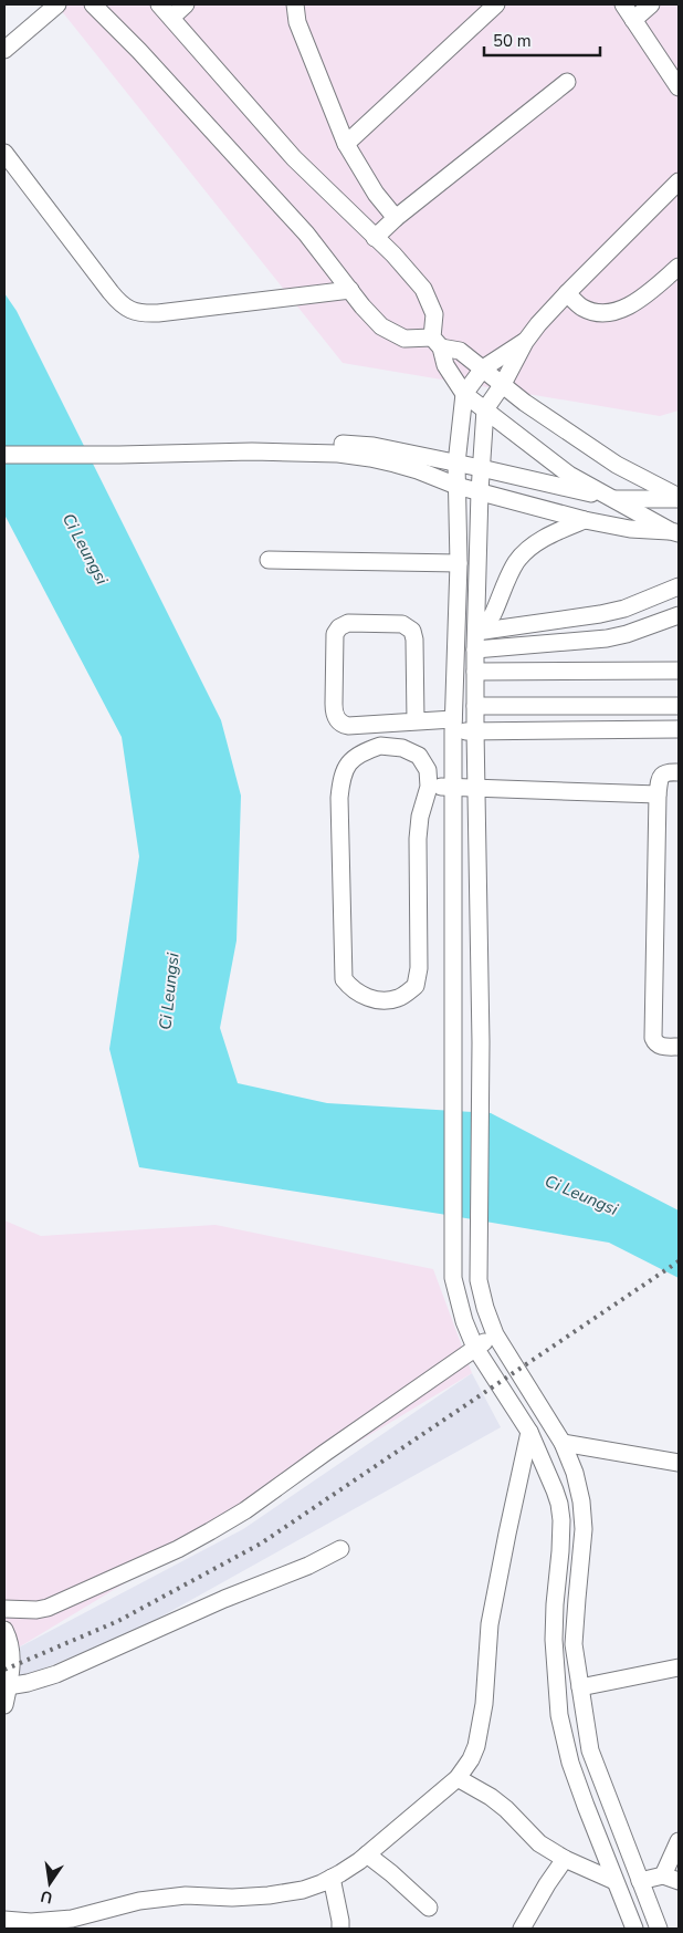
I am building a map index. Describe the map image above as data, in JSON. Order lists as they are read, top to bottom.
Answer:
{
  "water": ["Ci Leungsi"],
  "scale_bar": "50 m",
  "north": "bottom"
}
